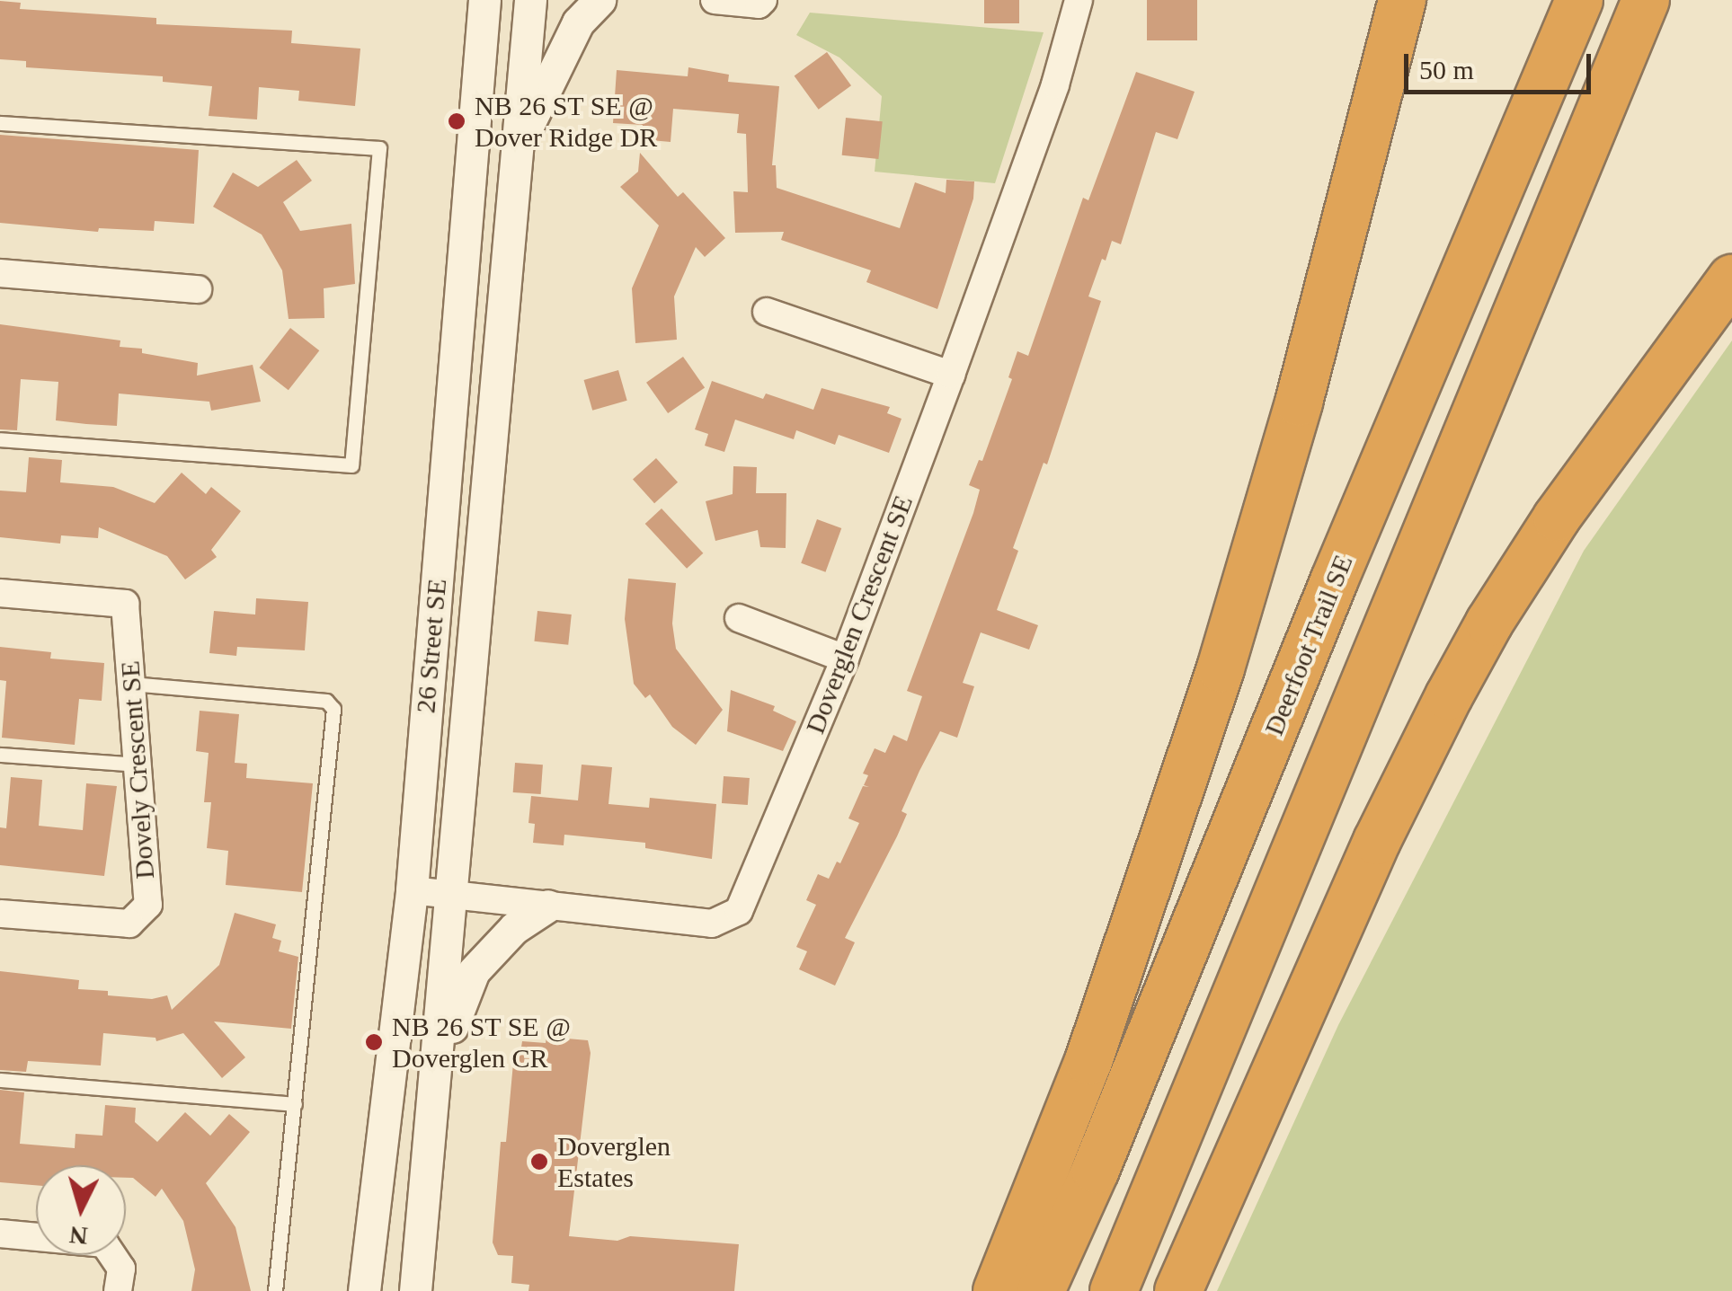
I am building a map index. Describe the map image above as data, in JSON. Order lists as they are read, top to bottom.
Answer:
{
  "streets": {
    "highway": ["Deerfoot Trail SE"],
    "street": ["Doverglen Crescent SE", "26 Street SE", "Dovely Crescent SE"]
  },
  "crossings": [
    ["Doverglen Crescent SE", "26 Street SE"]
  ],
  "places": ["NB 26 ST SE @ Dover Ridge DR", "NB 26 ST SE @ Doverglen CR", "Doverglen Estates"],
  "scale_bar": "50 m",
  "north": "bottom"
}
